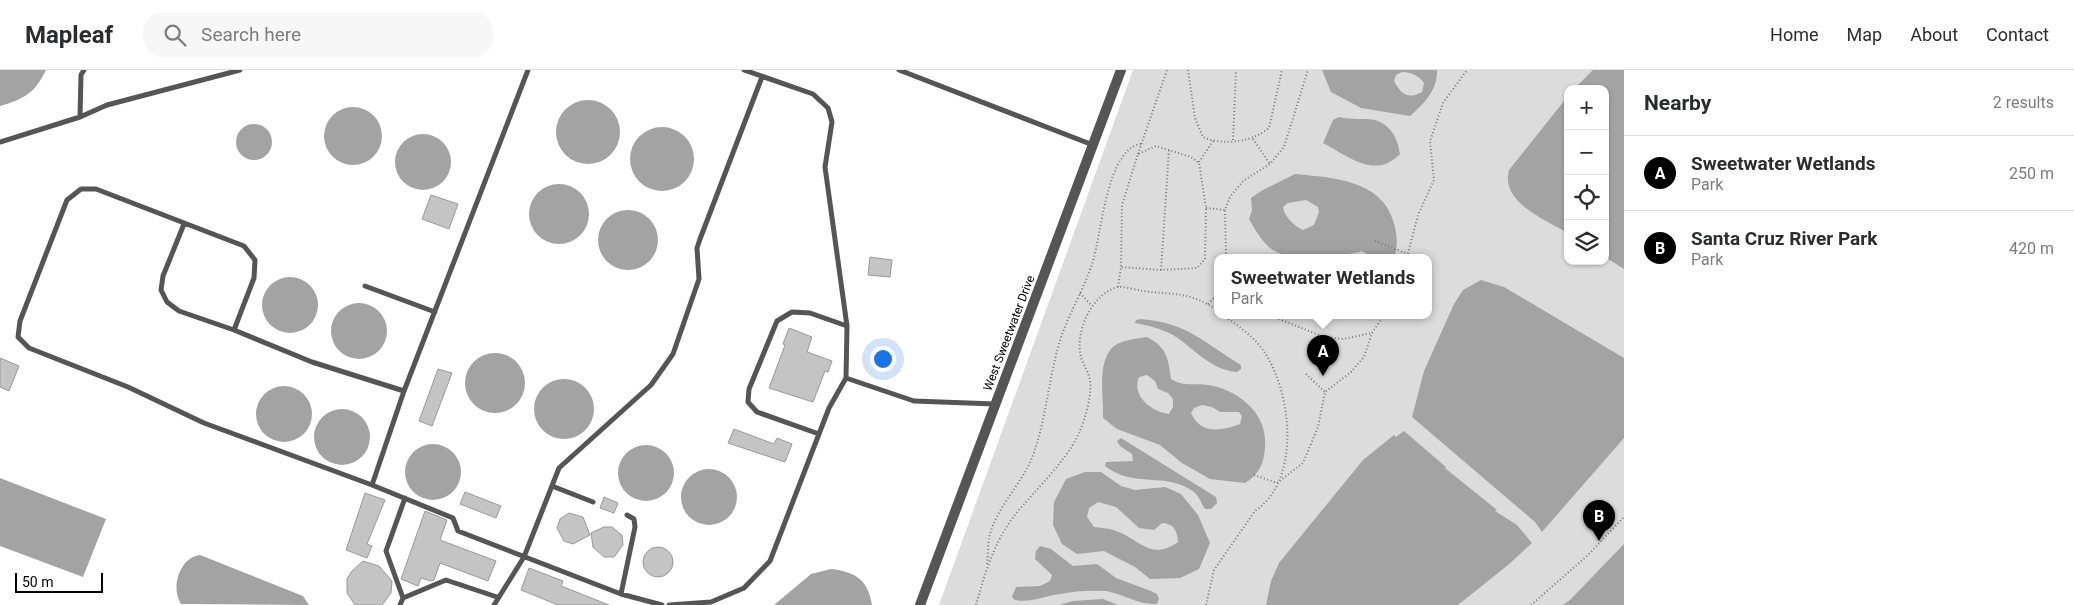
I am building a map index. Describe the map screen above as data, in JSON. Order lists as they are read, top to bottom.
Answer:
{
  "streets": {
    "street": ["West Sweetwater Drive"]
  },
  "scale_bar": "50 m",
  "page": {
    "header": "Mapleaf",
    "search": "Search here",
    "nav": [
      "Home",
      "Map",
      "About",
      "Contact"
    ],
    "heading": ["Nearby", "2 results"],
    "map_buttons": ["+", "−"],
    "list": [
      {
        "mark": "A",
        "name": "Sweetwater Wetlands",
        "note": "Park",
        "value": "250 m"
      },
      {
        "mark": "B",
        "name": "Santa Cruz River Park",
        "note": "Park",
        "value": "420 m"
      }
    ],
    "popup": ["Sweetwater Wetlands", "Park"],
    "pins": ["A", "B"],
    "scale": "50 m"
  }
}
